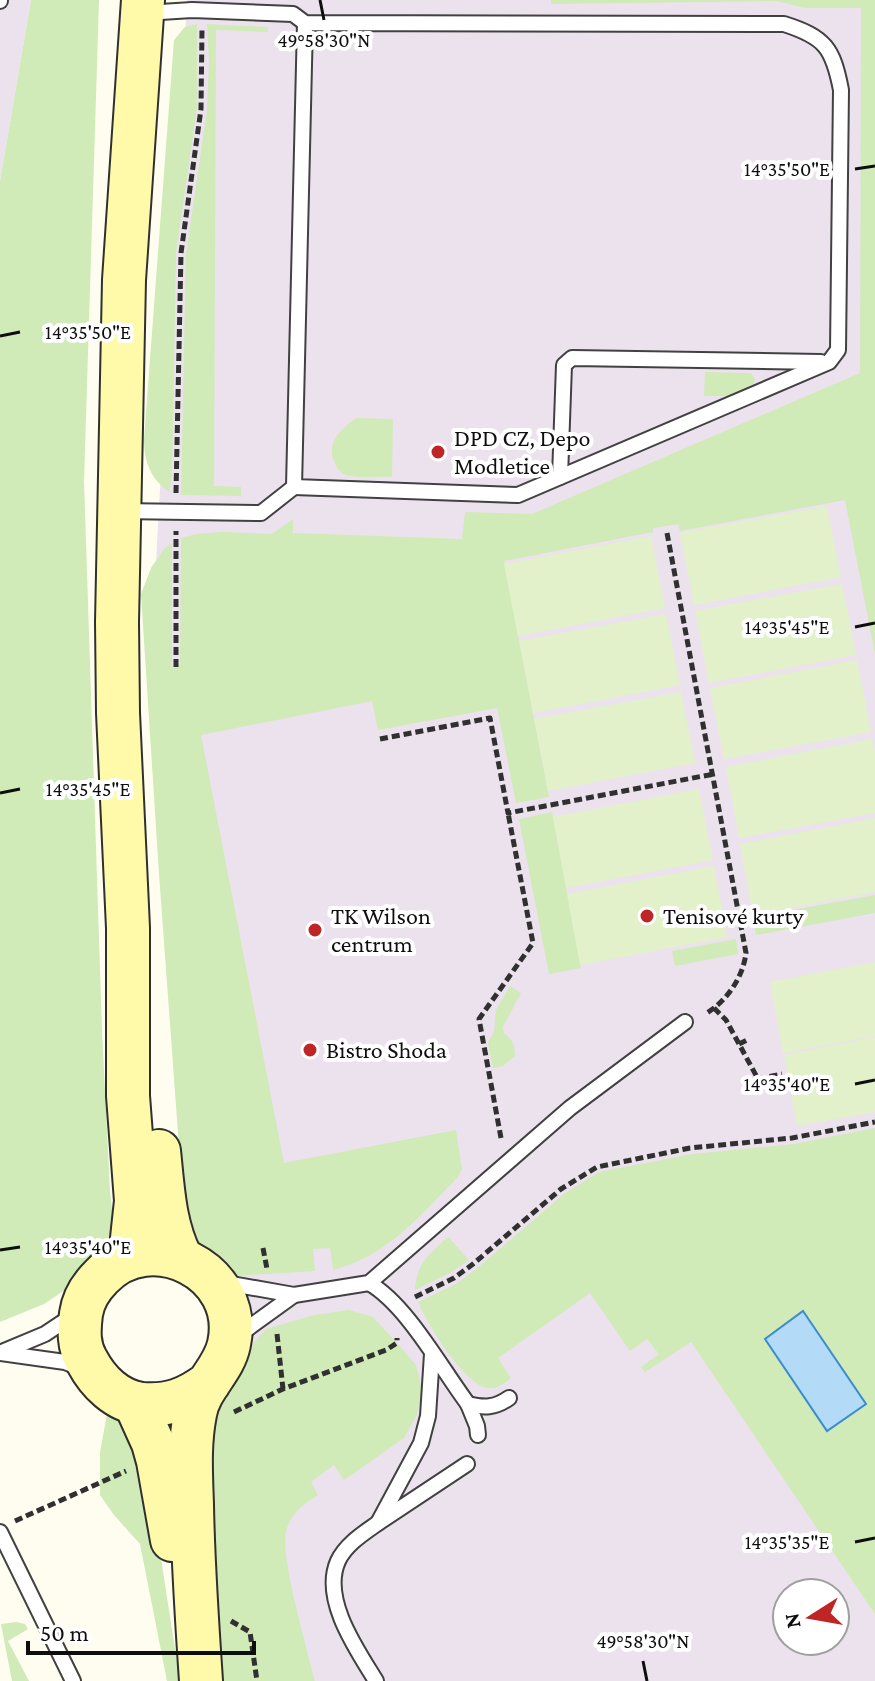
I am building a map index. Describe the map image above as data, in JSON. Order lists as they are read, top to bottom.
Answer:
{
  "places": [
    "DPD CZ, Depo Modletice",
    "Tenisové kurty",
    "TK Wilson centrum",
    "Bistro Shoda"
  ],
  "scale_bar": "50 m",
  "north": "left",
  "coordinates": [
    "49°58'30\"N",
    "14°35'50\"E",
    "14°35'45\"E",
    "14°35'40\"E",
    "14°35'35\"E"
  ]
}
